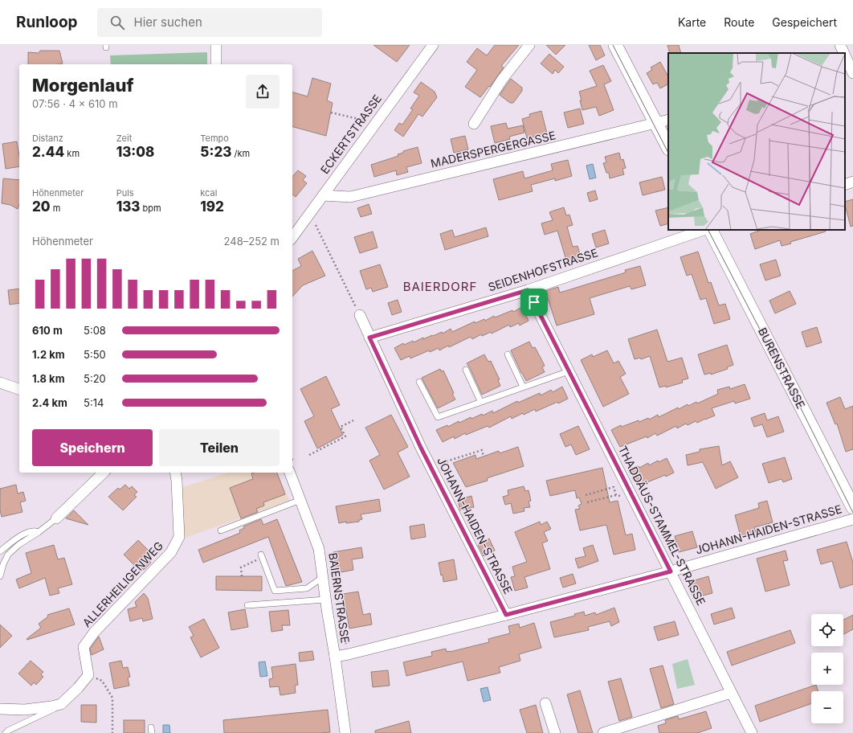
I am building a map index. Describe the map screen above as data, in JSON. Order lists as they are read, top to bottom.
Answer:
{
  "streets": {
    "street": [
      "ECKERTSTRASSE",
      "MADERSPERGERGASSE",
      "SEIDENHOFSTRASSE",
      "BURENSTRASSE",
      "JOHANN-HAIDEN-STRASSE",
      "THADDÄUS-STAMMEL-STRASSE",
      "ALLERHEILIGENWEG",
      "BAIERNSTRASSE"
    ]
  },
  "crossings": [
    ["ECKERTSTRASSE", "MADERSPERGERGASSE"],
    ["SEIDENHOFSTRASSE", "JOHANN-HAIDEN-STRASSE"],
    ["SEIDENHOFSTRASSE", "THADDÄUS-STAMMEL-STRASSE"],
    ["JOHANN-HAIDEN-STRASSE", "THADDÄUS-STAMMEL-STRASSE"],
    ["JOHANN-HAIDEN-STRASSE", "BAIERNSTRASSE"]
  ],
  "districts": ["BAIERDORF"],
  "page": {
    "header": "Runloop",
    "search": "Hier suchen",
    "nav": ["Karte", "Route", "Gespeichert"],
    "heading": ["Morgenlauf", "07:56 · 4 × 610 m"],
    "stats": [
      ["Distanz", "2.44 km"],
      ["Zeit", "13:08"],
      ["Tempo", "5:23 /km"],
      ["Höhenmeter", "20 m"],
      ["Puls", "133 bpm"],
      ["kcal", "192"]
    ],
    "chart": ["Höhenmeter", "248–252 m"],
    "list": [
      {
        "name": "610 m",
        "note": "5:08"
      },
      {
        "name": "1.2 km",
        "note": "5:50"
      },
      {
        "name": "1.8 km",
        "note": "5:20"
      },
      {
        "name": "2.4 km",
        "note": "5:14"
      }
    ],
    "buttons": ["Speichern", "Teilen"],
    "map_buttons": ["+", "−"]
  }
}
